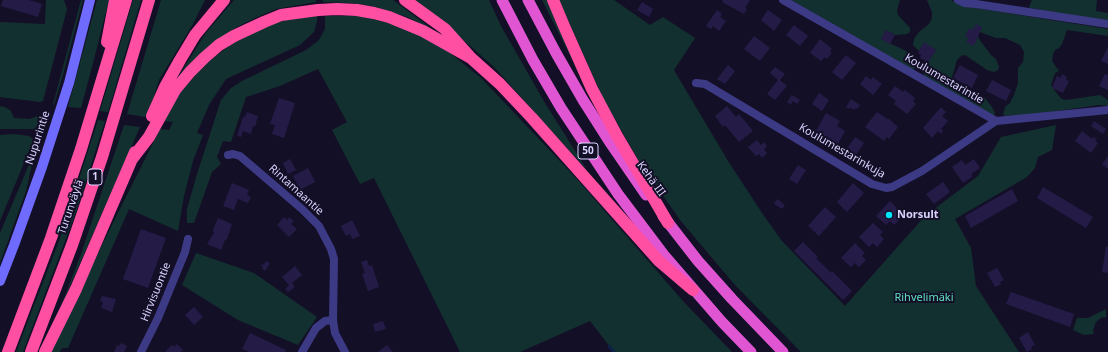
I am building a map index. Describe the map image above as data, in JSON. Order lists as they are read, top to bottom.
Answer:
{
  "streets": {
    "highway": [
      "50",
      "1",
      "Kehä III",
      "Turunväylä"
    ],
    "main road": ["Nupurintie"],
    "street": [
      "Koulumestarintie",
      "Koulumestarinkuja",
      "Rintamaantie",
      "Hirvisuontie"
    ]
  },
  "crossings": [
    ["Koulumestarintie", "Koulumestarinkuja"]
  ],
  "parks": ["Rihvelimäki"],
  "places": ["Norsult"]
}
